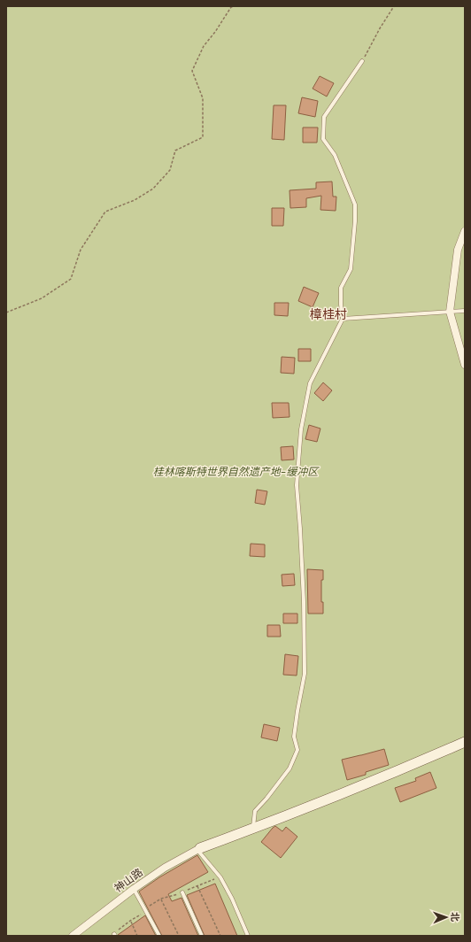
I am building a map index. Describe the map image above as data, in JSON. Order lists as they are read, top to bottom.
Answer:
{
  "streets": {
    "street": ["神山路"]
  },
  "districts": ["樟桂村"],
  "parks": ["桂林喀斯特世界自然遗产地-缓冲区"],
  "north": "right"
}
